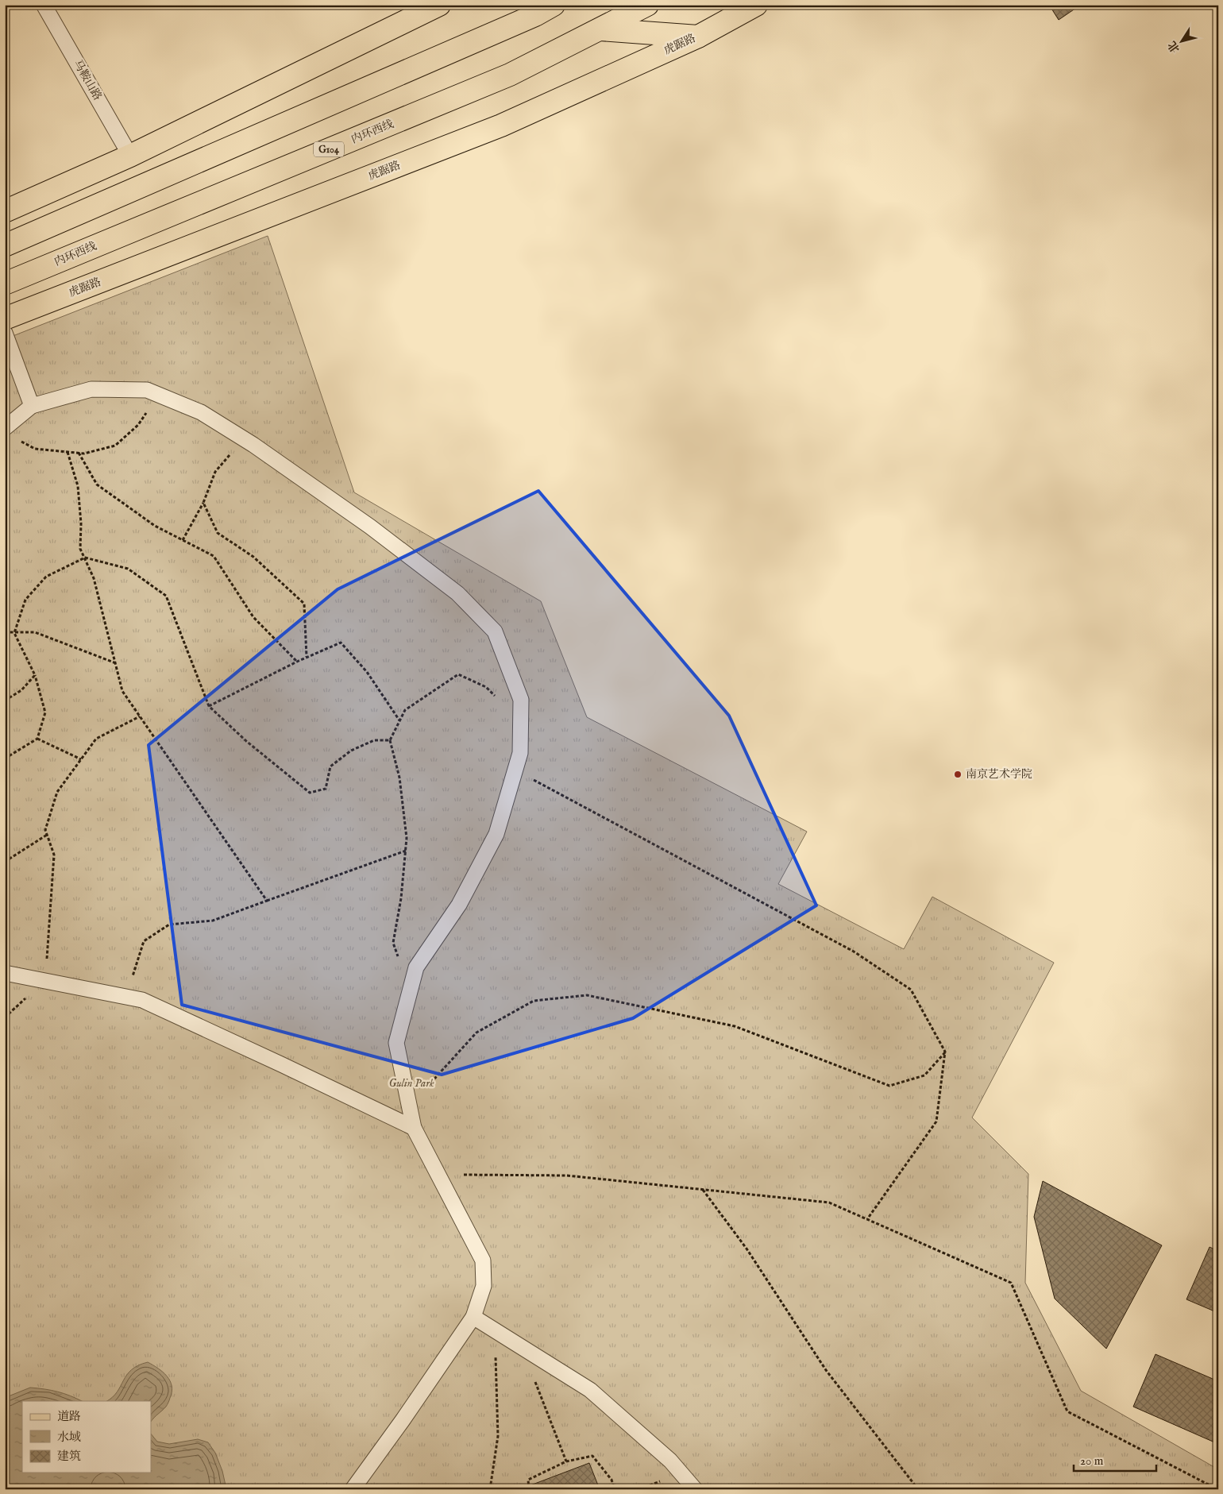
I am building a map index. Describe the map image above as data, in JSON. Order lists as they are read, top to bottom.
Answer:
{
  "streets": {
    "main road": ["虎踞路", "内环西线", "G104"],
    "lane": ["马鞍山路"]
  },
  "parks": ["Gulin Park"],
  "places": ["南京艺术学院"],
  "legend": ["道路", "水域", "建筑"],
  "scale_bar": "20 m",
  "north": "bottom left"
}
